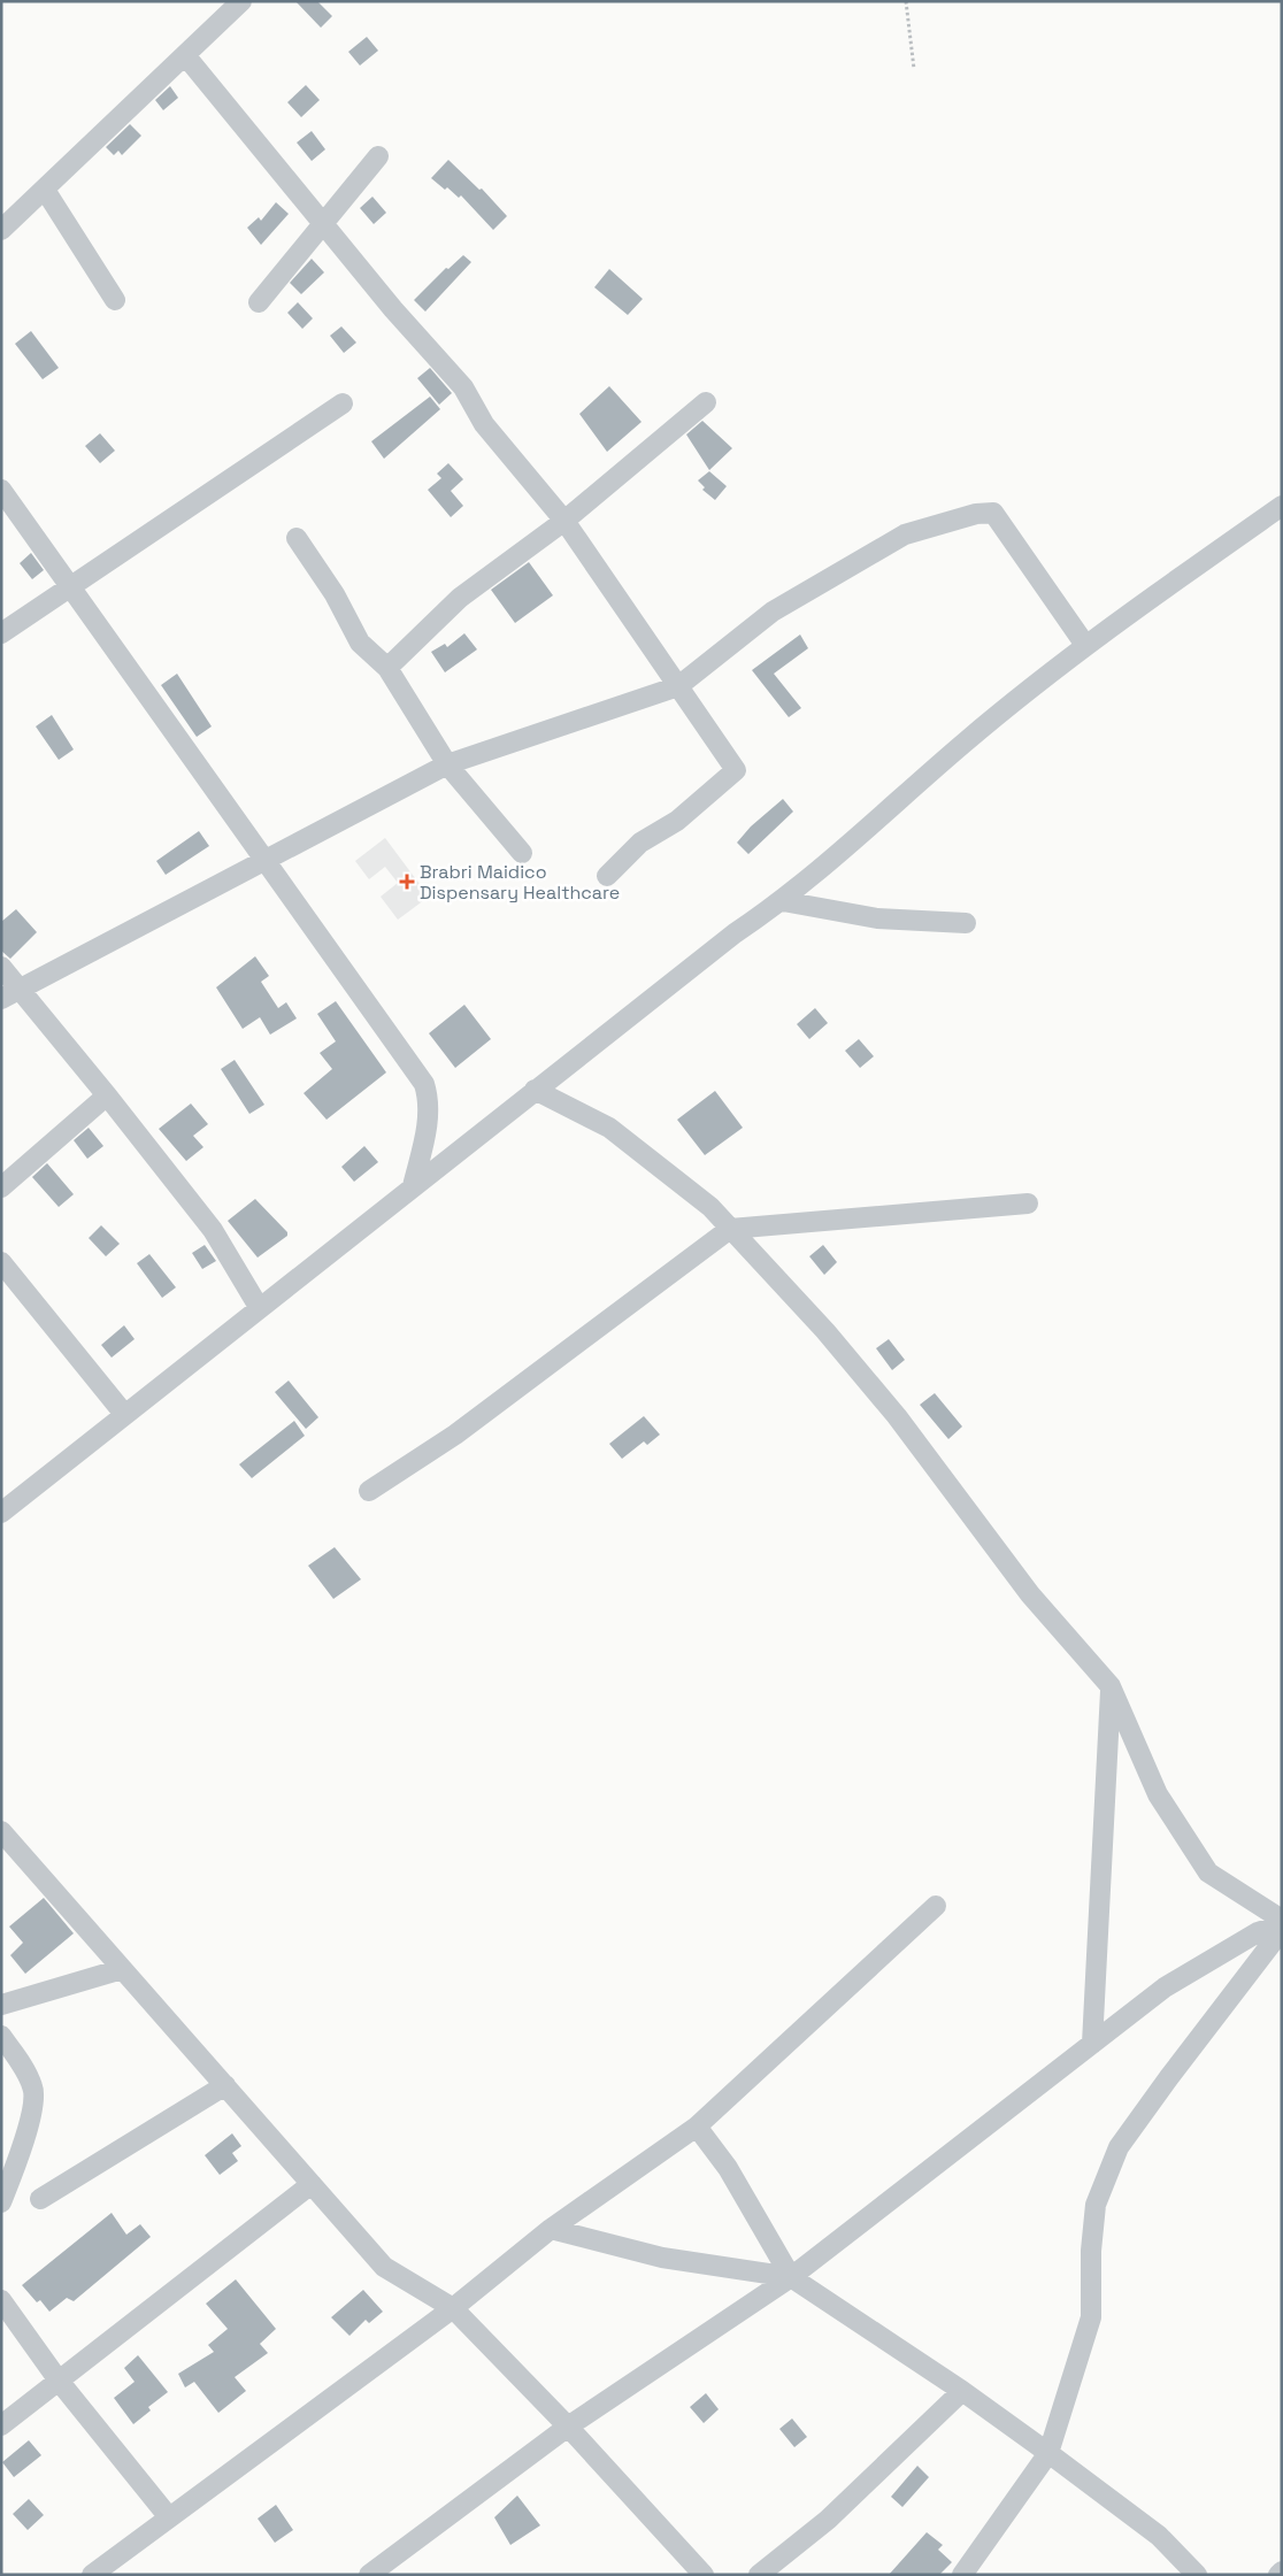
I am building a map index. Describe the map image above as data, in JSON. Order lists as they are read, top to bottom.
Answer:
{
  "places": {
    "health": ["Brabri Maidico Dispensary Healthcare"]
  }
}
